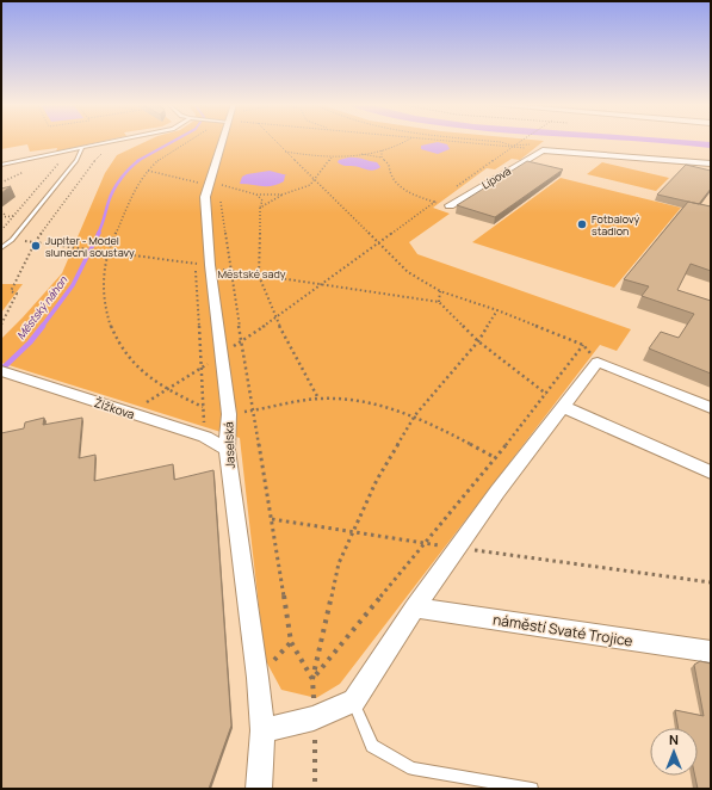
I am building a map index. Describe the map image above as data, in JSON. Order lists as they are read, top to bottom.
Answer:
{
  "streets": {
    "street": [
      "Lípová",
      "Žižkova",
      "Jaselská",
      "náměstí Svaté Trojice"
    ]
  },
  "crossings": [
    ["Žižkova", "Jaselská"]
  ],
  "water": ["Městský náhon"],
  "parks": ["Městské sady"],
  "places": ["Fotbalový stadion", "Jupiter - Model slunecni soustavy"],
  "north": "top"
}
